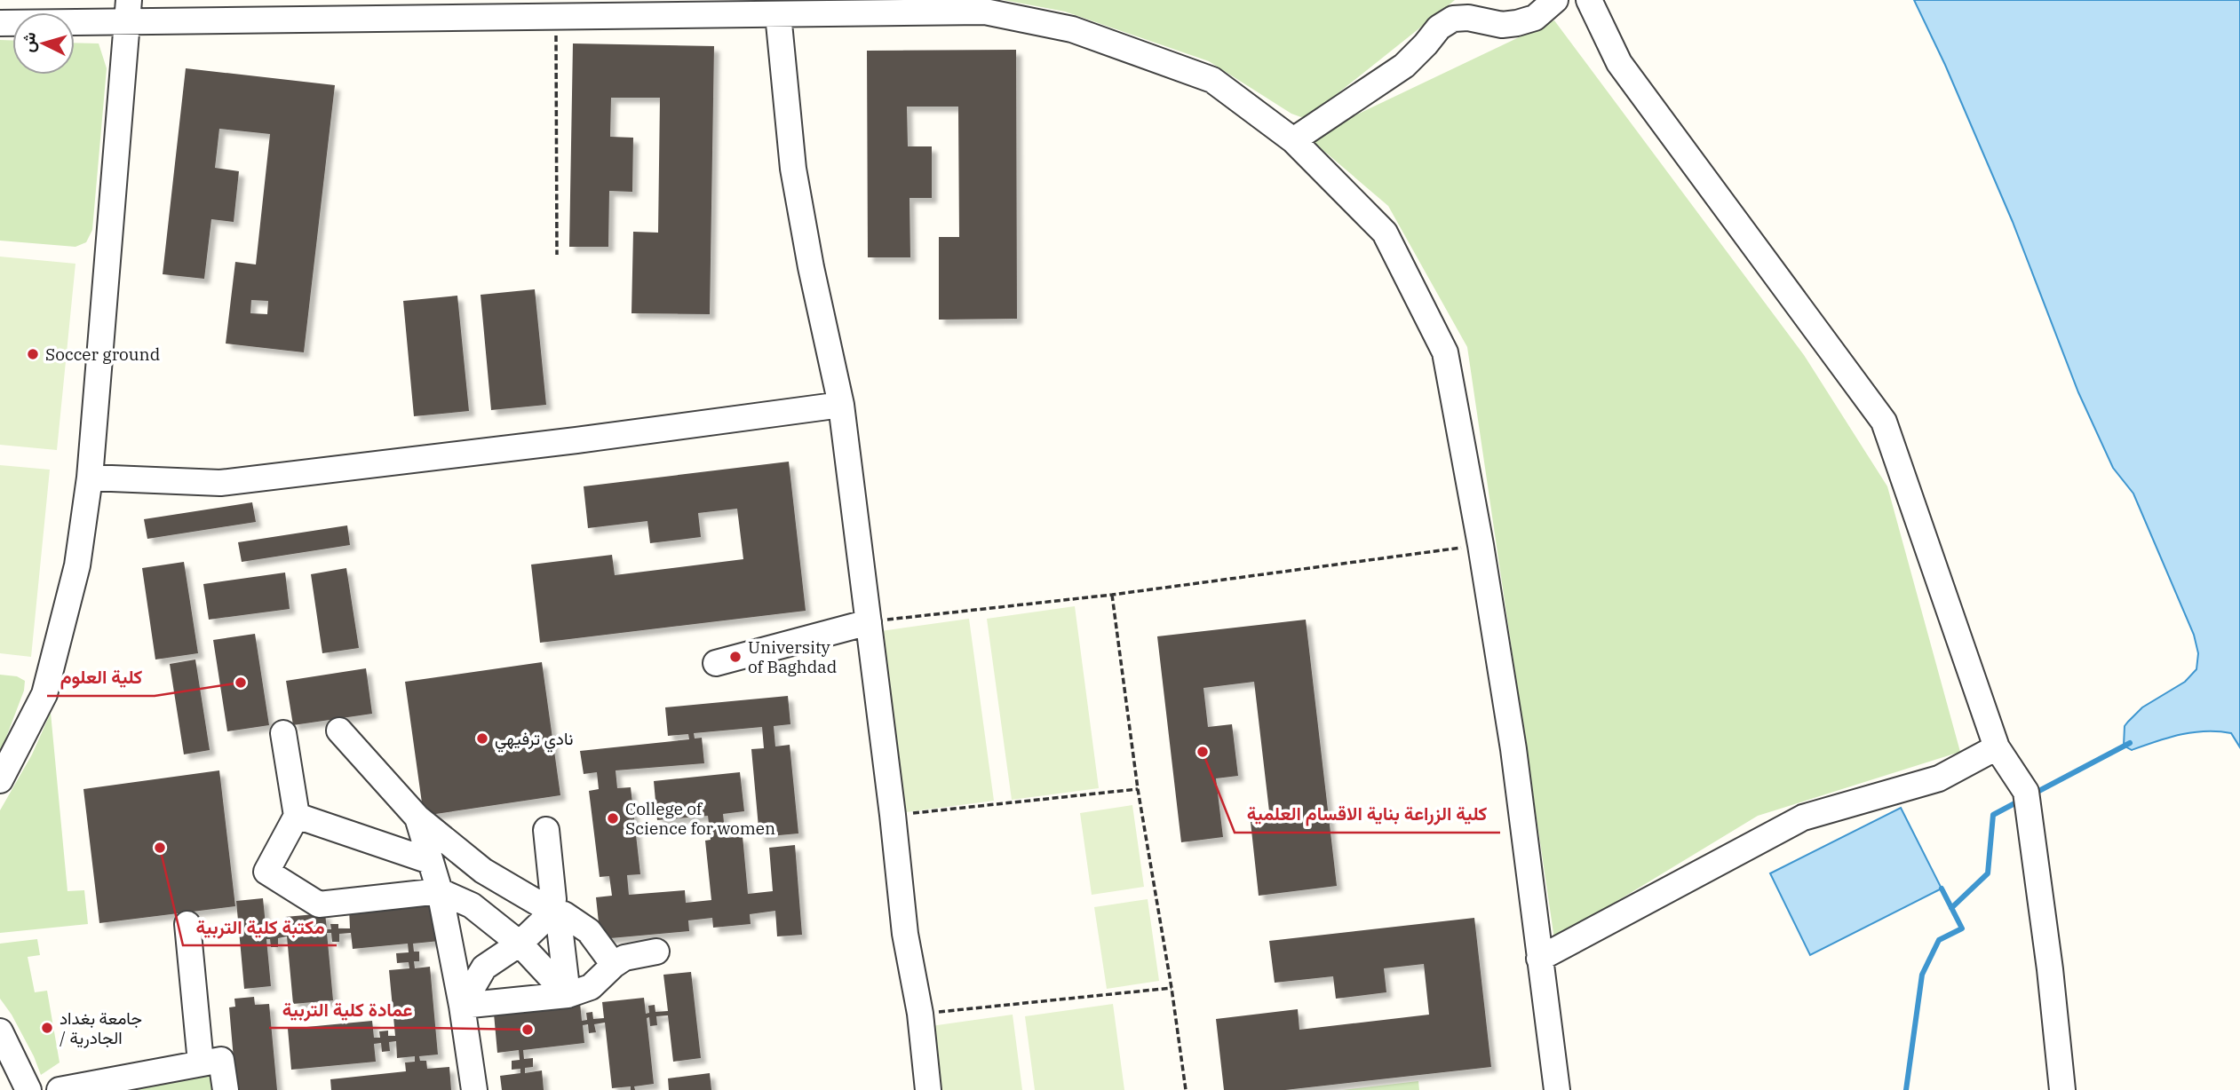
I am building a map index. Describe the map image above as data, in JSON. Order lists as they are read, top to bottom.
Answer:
{
  "places": [
    "Soccer ground",
    "University of Baghdad",
    "كلية العلوم",
    "نادي ترفيهي",
    "كلية الزراعة بناية الاقسام العلمية",
    "College of Science for women",
    "مكتبة كلية التربية",
    "جامعة بغداد / الجادرية",
    "عمادة كلية التربية"
  ],
  "north": "left"
}
